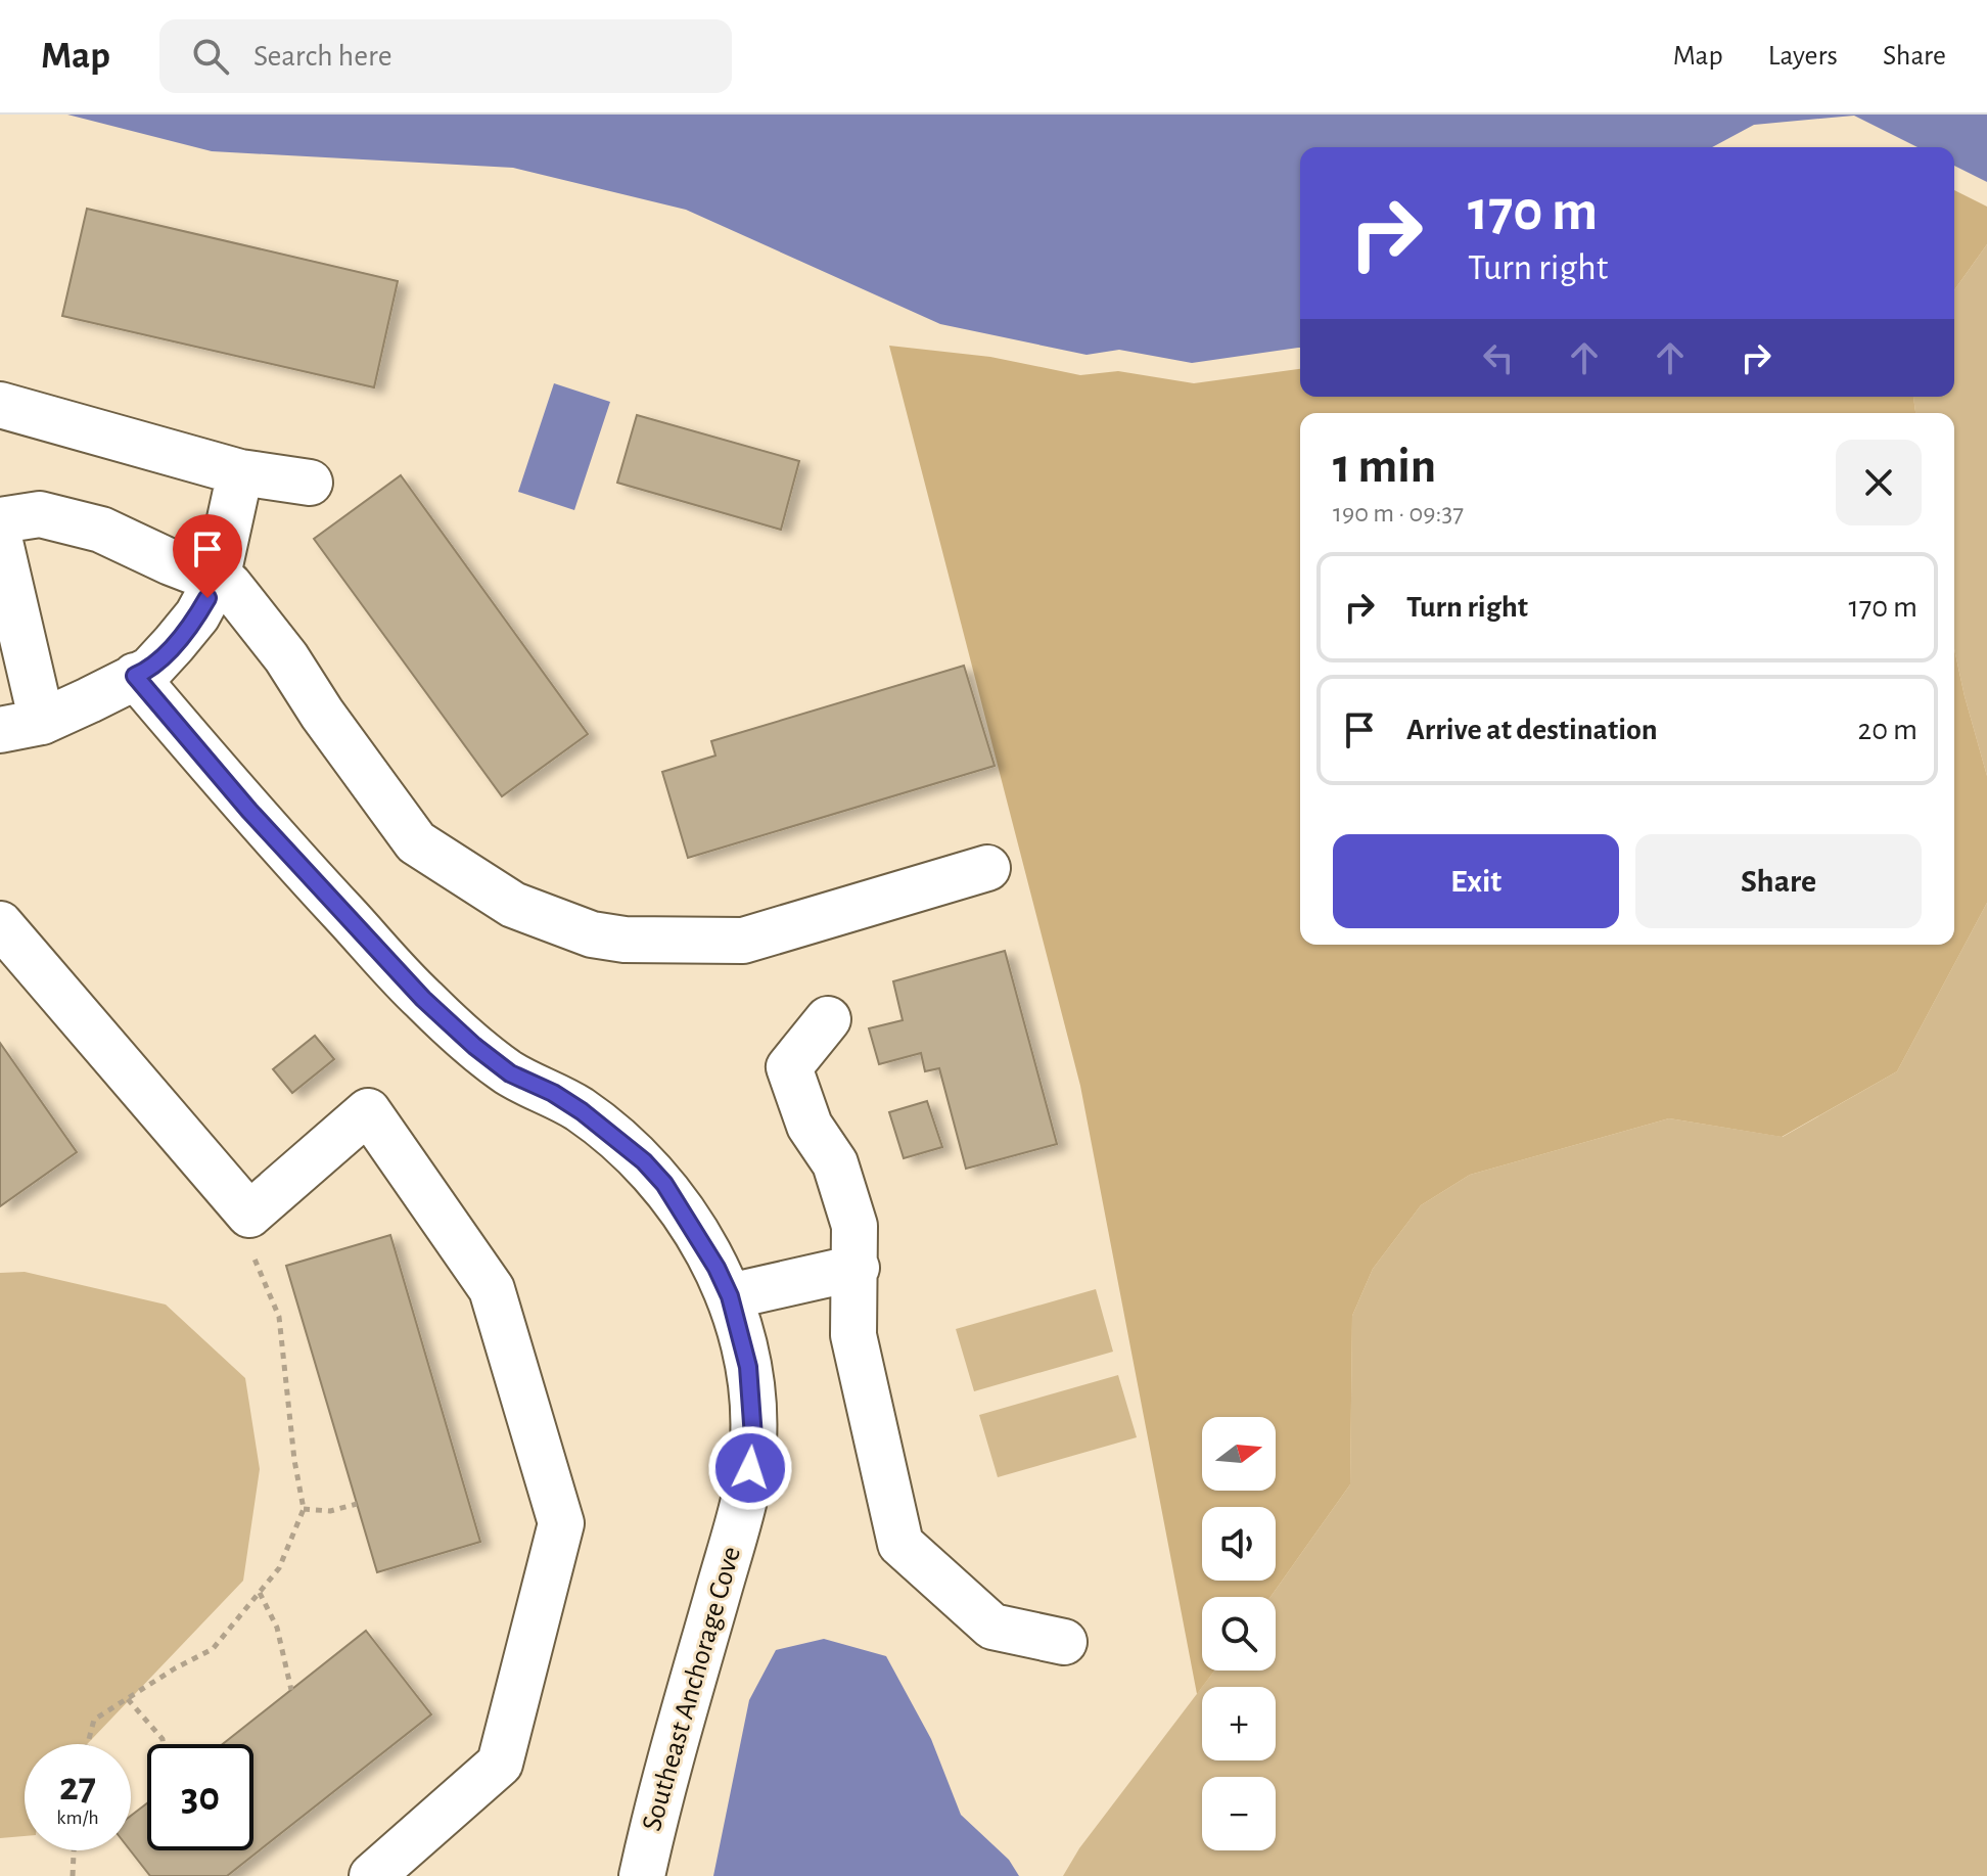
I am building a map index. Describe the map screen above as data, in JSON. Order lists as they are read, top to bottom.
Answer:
{
  "streets": {
    "street": ["Southeast Anchorage Cove"]
  },
  "north": "right",
  "page": {
    "header": "Map",
    "search": "Search here",
    "nav": ["Map", "Layers", "Share"],
    "turn": ["170 m", "Turn right"],
    "heading": ["1 min", "190 m · 09:37"],
    "list": [
      {
        "name": "Turn right",
        "value": "170 m"
      },
      {
        "name": "Arrive at destination",
        "value": "20 m"
      }
    ],
    "buttons": ["Exit", "Share"],
    "map_buttons": ["+", "−"],
    "speed": "27 km/h",
    "limit": "30"
  }
}
